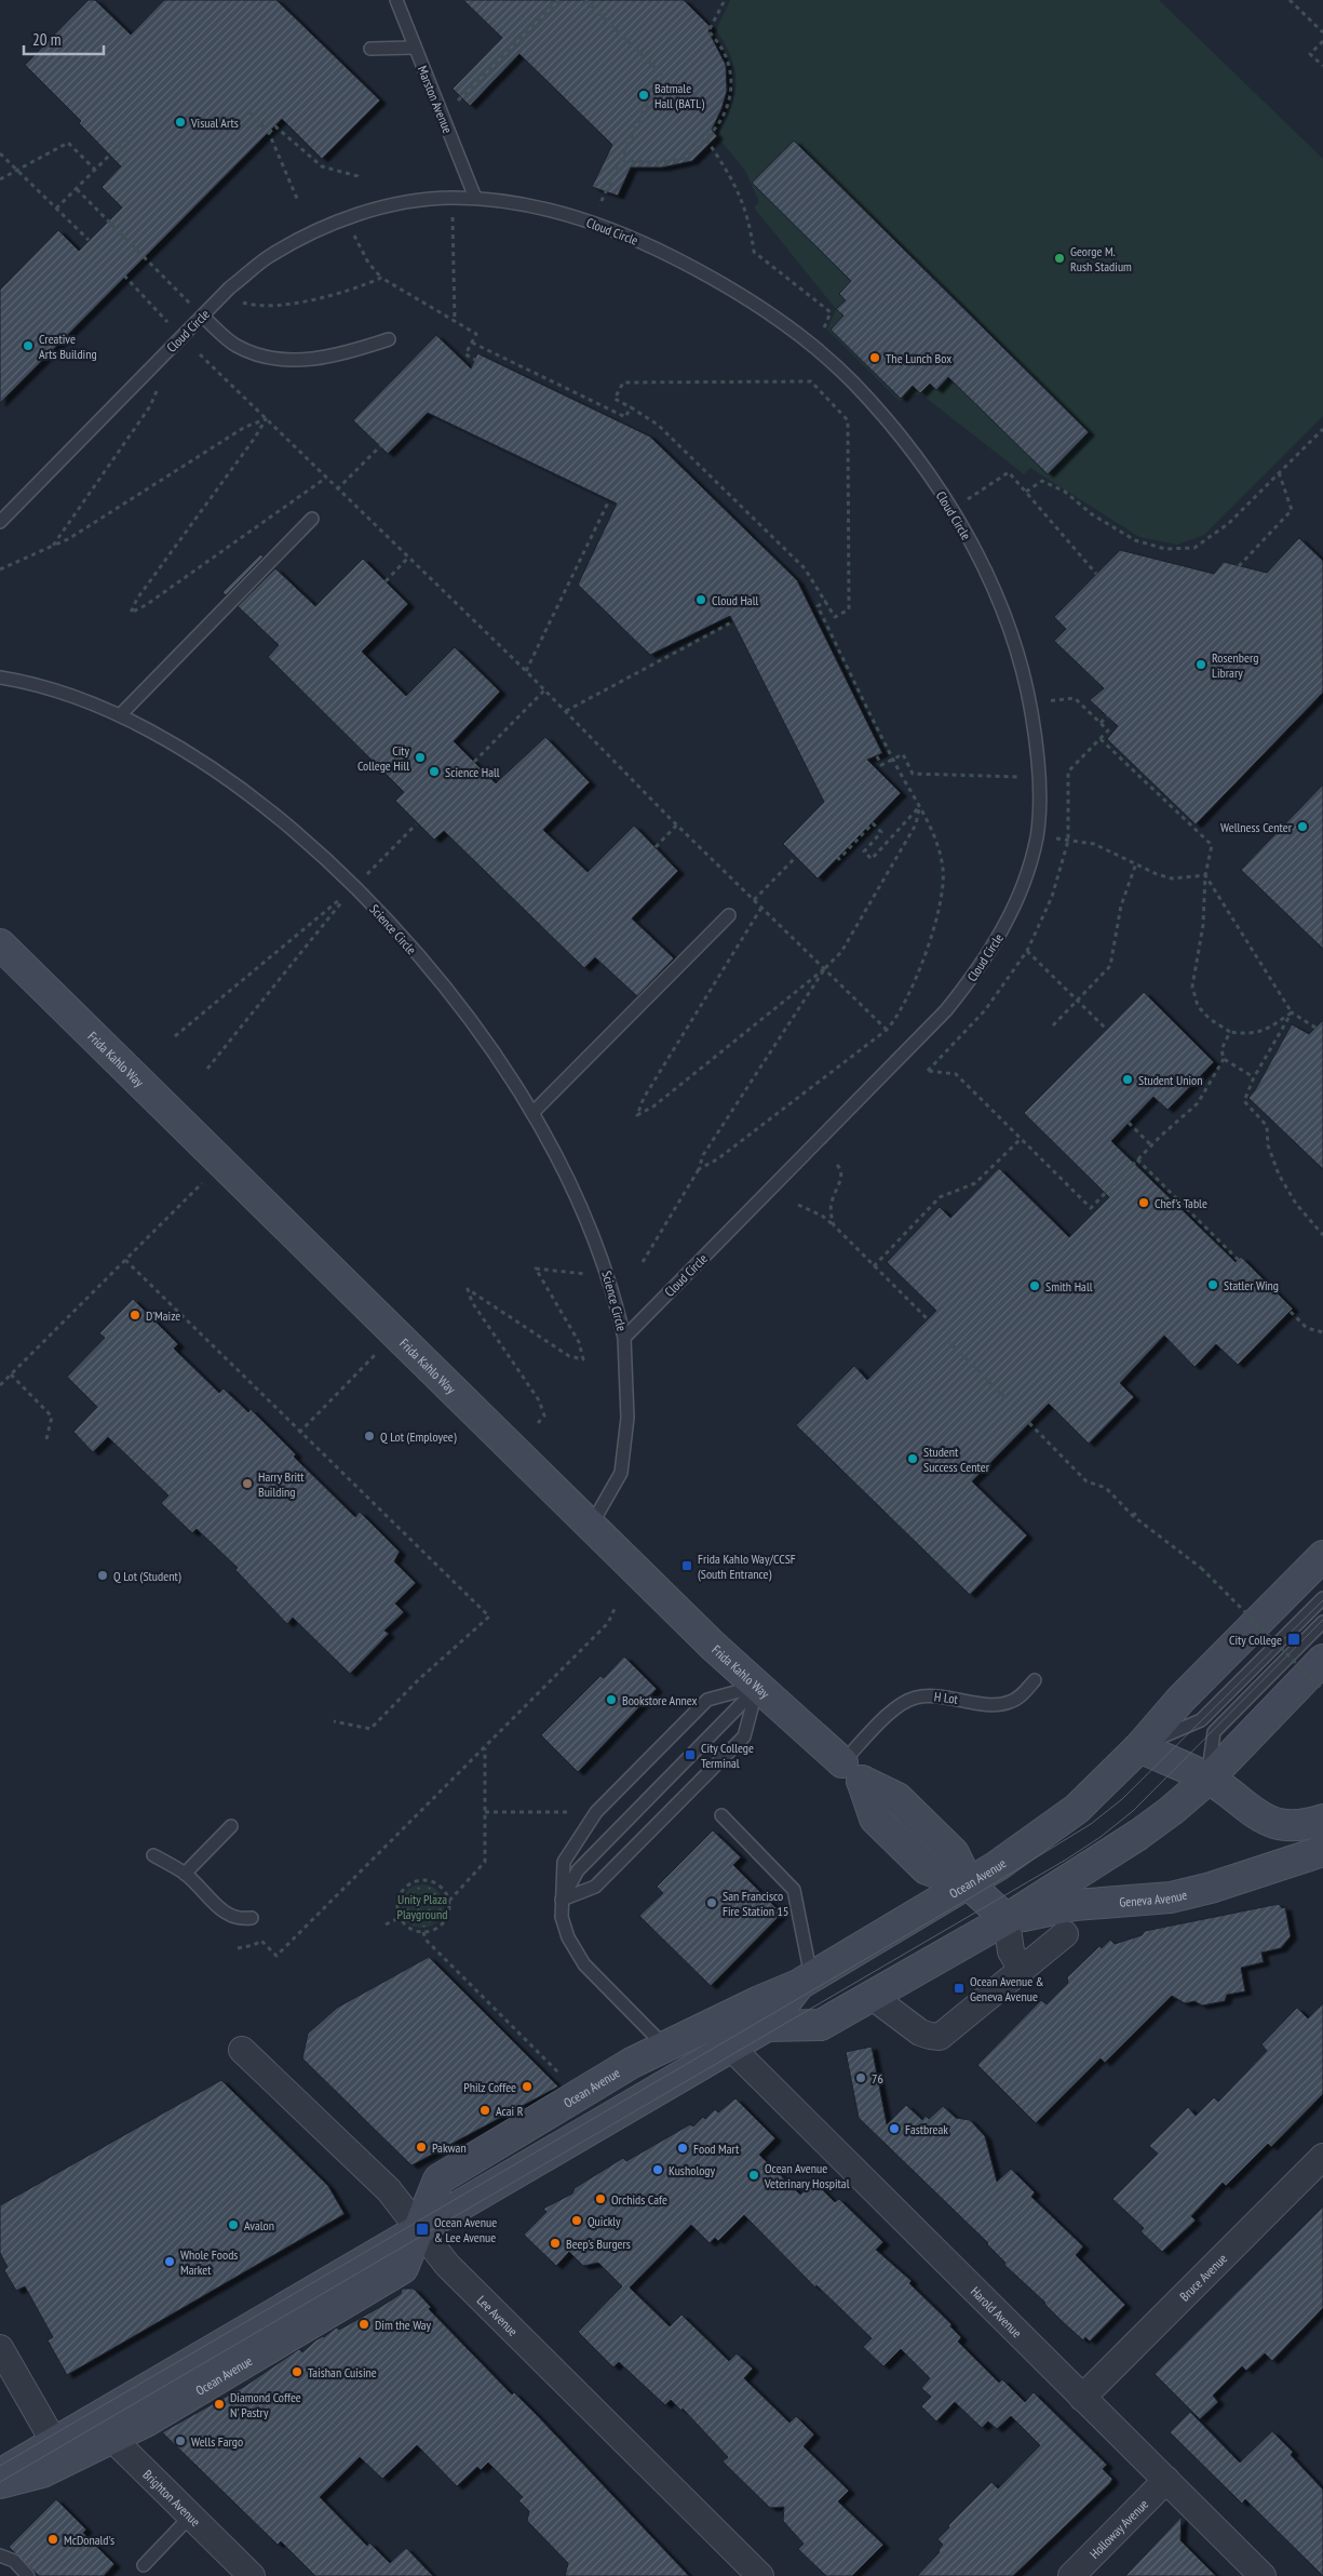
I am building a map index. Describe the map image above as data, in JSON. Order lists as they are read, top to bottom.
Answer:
{
  "streets": {
    "main road": ["Frida Kahlo Way", "Ocean Avenue", "Geneva Avenue"],
    "street": [
      "Bruce Avenue",
      "Harold Avenue",
      "Lee Avenue",
      "Brighton Avenue",
      "Holloway Avenue"
    ],
    "lane": [
      "Marston Avenue",
      "Cloud Circle",
      "Science Circle",
      "H Lot"
    ]
  },
  "crossings": [
    ["Marston Avenue", "Cloud Circle"],
    ["Cloud Circle", "Science Circle"],
    ["Frida Kahlo Way", "H Lot"],
    ["Frida Kahlo Way", "Ocean Avenue"],
    ["Ocean Avenue", "Geneva Avenue"],
    ["Ocean Avenue", "Harold Avenue"],
    ["Ocean Avenue", "Lee Avenue"],
    ["Ocean Avenue", "Brighton Avenue"],
    ["Bruce Avenue", "Harold Avenue"],
    ["Harold Avenue", "Holloway Avenue"]
  ],
  "parks": ["Unity Plaza Playground"],
  "places": {
    "other": [
      "Batmale Hall (BATL)",
      "Visual Arts",
      "George M. Rush Stadium",
      "Creative Arts Building",
      "The Lunch Box",
      "Cloud Hall",
      "Rosenberg Library",
      "City College Hill",
      "Science Hall",
      "Wellness Center",
      "Student Union",
      "Chef's Table",
      "Statler Wing",
      "Smith Hall",
      "D'Maize",
      "Q Lot (Employee)",
      "Student Success Center",
      "Harry Britt Building",
      "Q Lot (Student)",
      "Bookstore Annex",
      "San Francisco Fire Station 15",
      "76",
      "Philz Coffee",
      "Acai R",
      "Fastbreak",
      "Pakwan",
      "Food Mart",
      "Kushology",
      "Ocean Avenue Veterinary Hospital",
      "Orchids Cafe",
      "Quickly",
      "Avalon",
      "Beep's Burgers",
      "Whole Foods Market",
      "Dim the Way",
      "Taishan Cuisine",
      "Diamond Coffee N' Pastry",
      "Wells Fargo",
      "McDonald's"
    ],
    "transit": [
      "Frida Kahlo Way/CCSF (South Entrance)",
      "City College",
      "City College Terminal",
      "Ocean Avenue & Geneva Avenue",
      "Ocean Avenue & Lee Avenue"
    ]
  },
  "scale_bar": "20 m"
}
